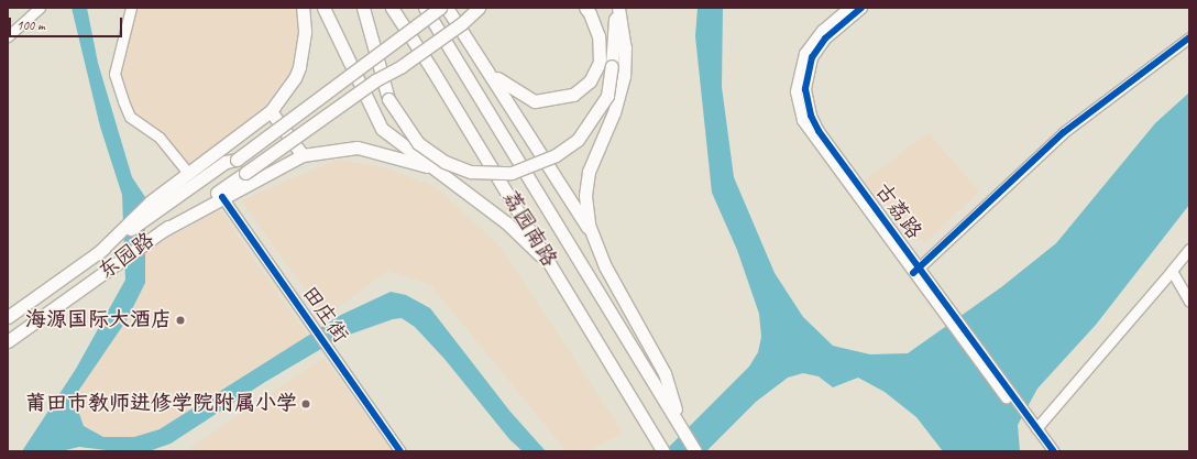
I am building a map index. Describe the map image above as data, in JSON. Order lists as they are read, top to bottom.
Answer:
{
  "streets": {
    "main road": ["荔园南路", "东园路"],
    "street": ["古荔路", "田庄街"]
  },
  "places": ["海源国际大酒店", "莆田市教师进修学院附属小学"],
  "scale_bar": "100 m"
}
